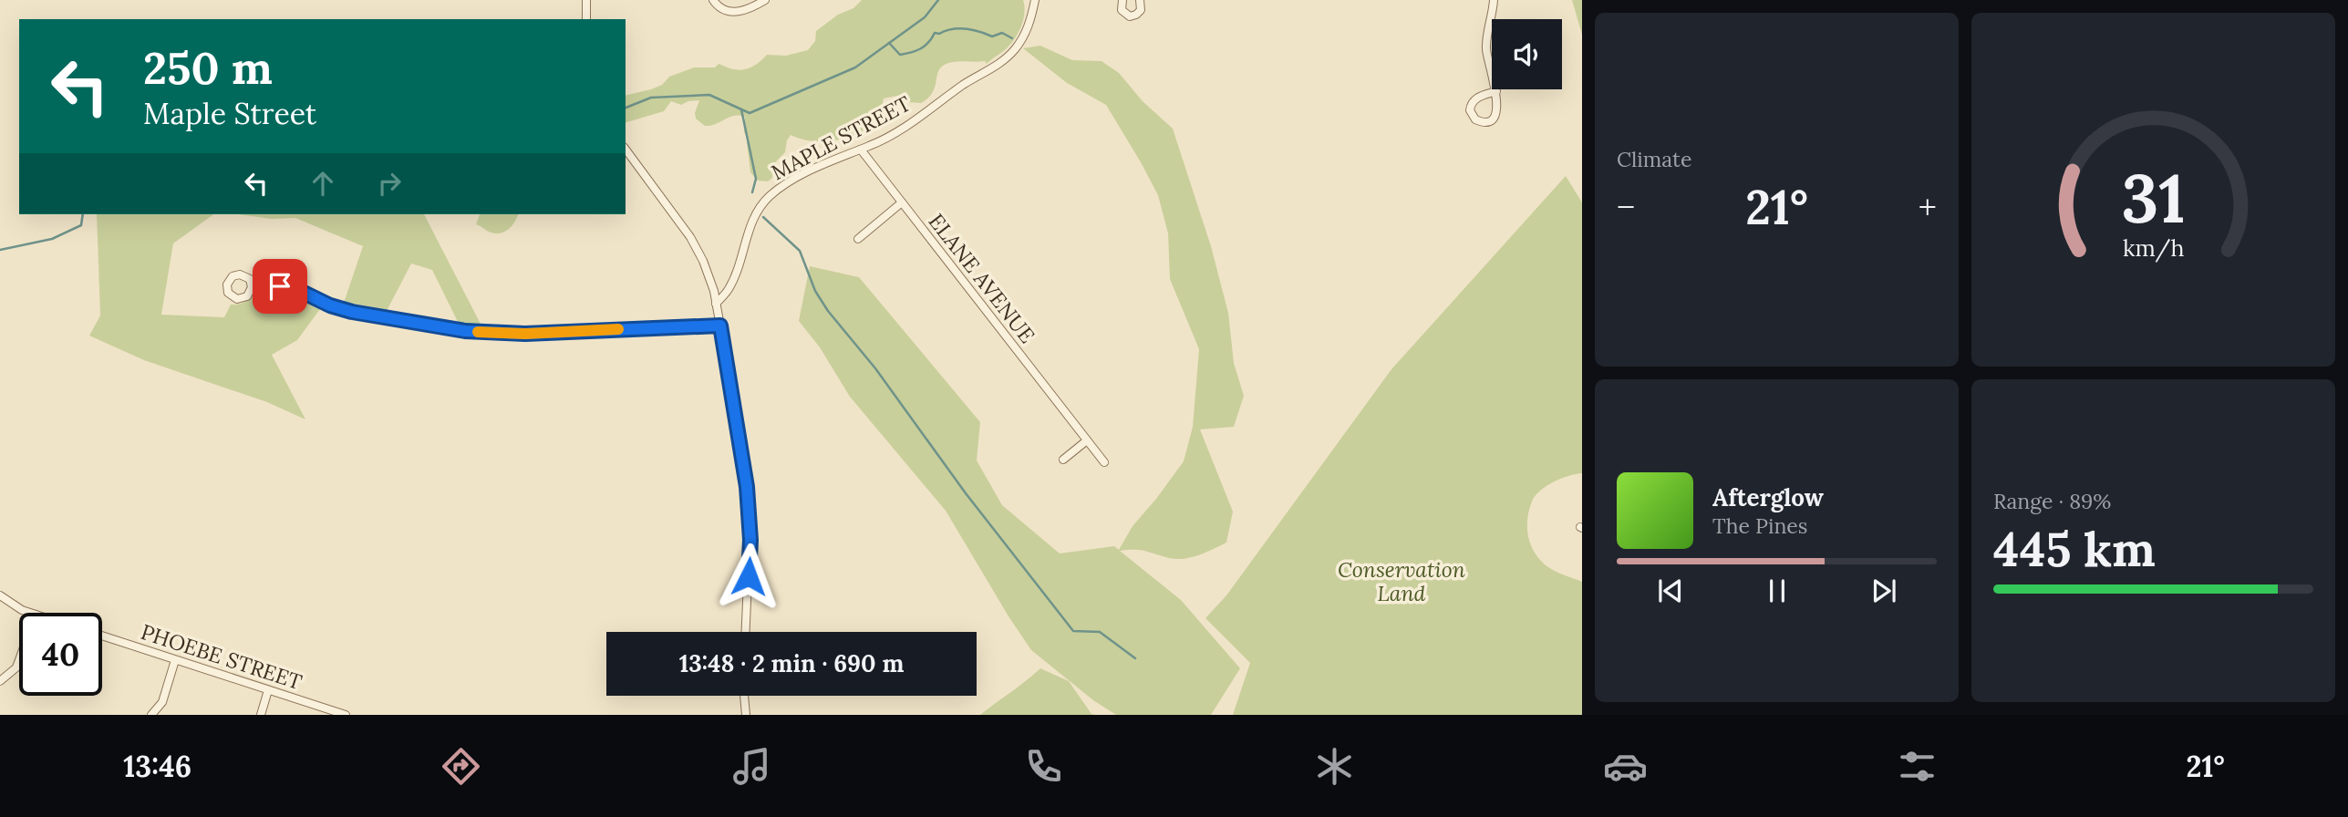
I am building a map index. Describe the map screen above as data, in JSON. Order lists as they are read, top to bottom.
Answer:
{
  "streets": {
    "street": ["MAPLE STREET", "ELANE AVENUE", "PHOEBE STREET"]
  },
  "crossings": [
    ["MAPLE STREET", "ELANE AVENUE"]
  ],
  "parks": ["Conservation Land"],
  "page": {
    "tile": [
      "Climate",
      ["Range · 89%", "445 km"]
    ],
    "turn": ["250 m", "Maple Street"],
    "heat": ["−", "21°", "+"],
    "song": ["Afterglow", "The Pines"],
    "limit": "40",
    "trip": "13:48 · 2 min · 690 m",
    "tabs": ["13:46", "21°"],
    "gauge": ["31", "km/h"]
  }
}
